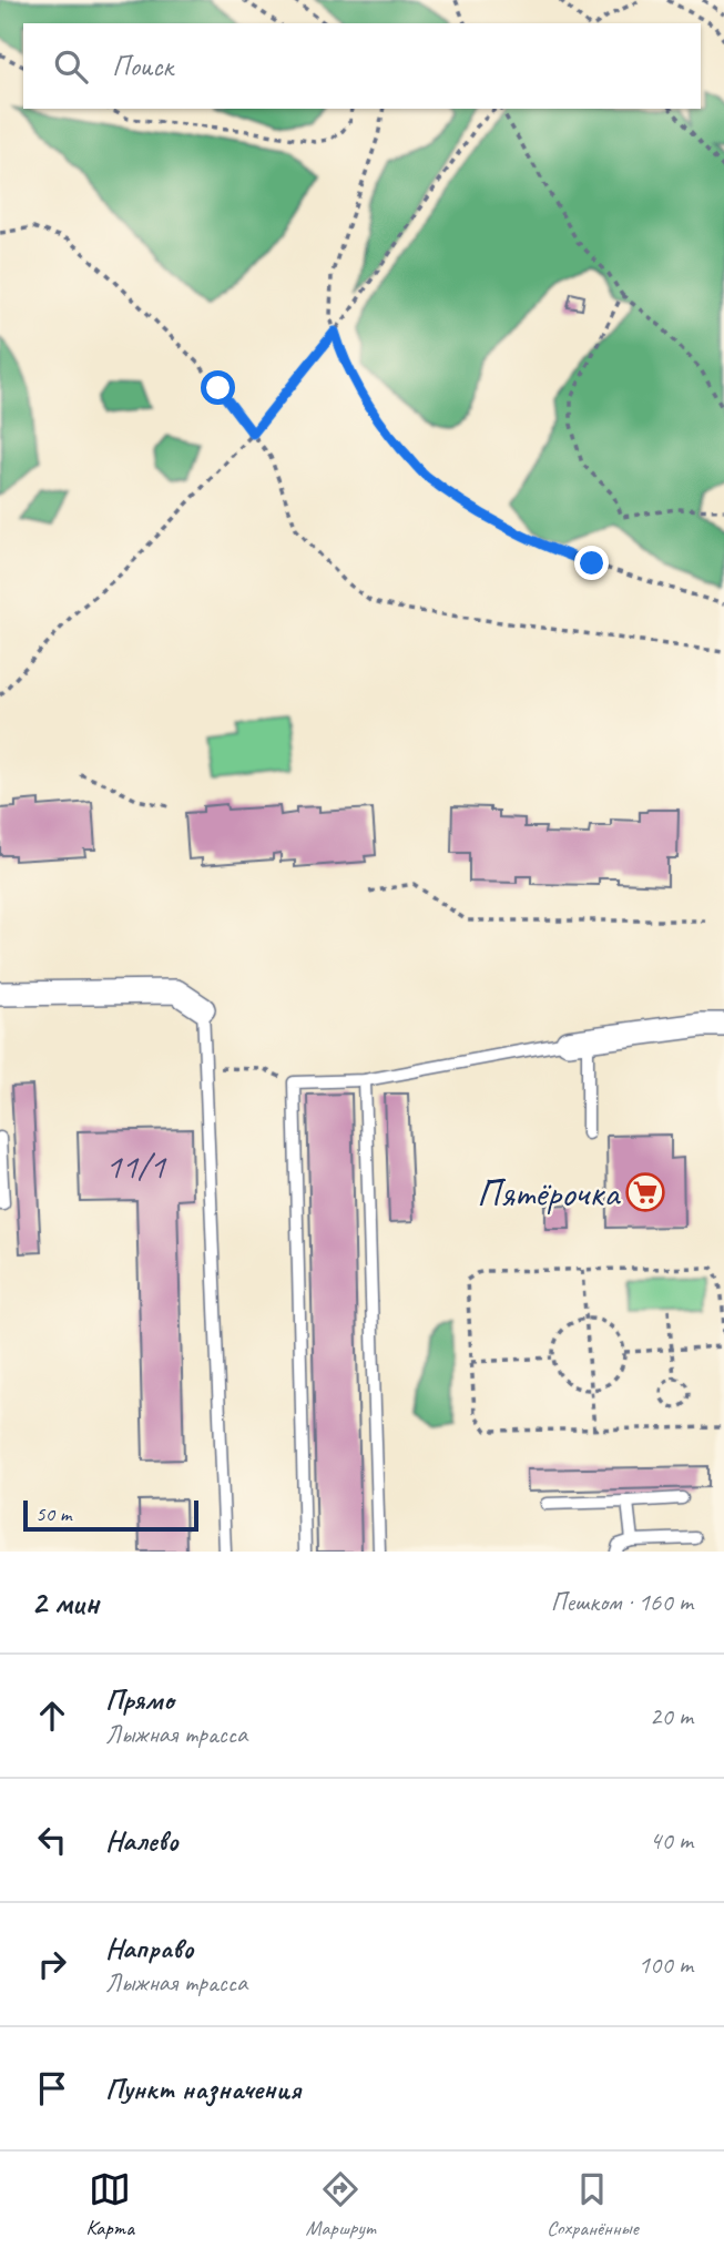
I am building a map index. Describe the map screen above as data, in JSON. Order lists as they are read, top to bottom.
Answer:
{
  "places": {
    "supermarket": ["Пятёрочка"]
  },
  "house_numbers": ["11/1"],
  "scale_bar": "50 m",
  "page": {
    "search": "Поиск",
    "scale": "50 m",
    "heading": ["2 мин", "Пешком · 160 m"],
    "list": [
      ["Прямо", "Лыжная трасса", "20 m"],
      ["Налево", "40 m"],
      ["Направо", "Лыжная трасса", "100 m"],
      "Пункт назначения"
    ],
    "nav": ["Карта", "Маршрут", "Сохранённые"]
  }
}
